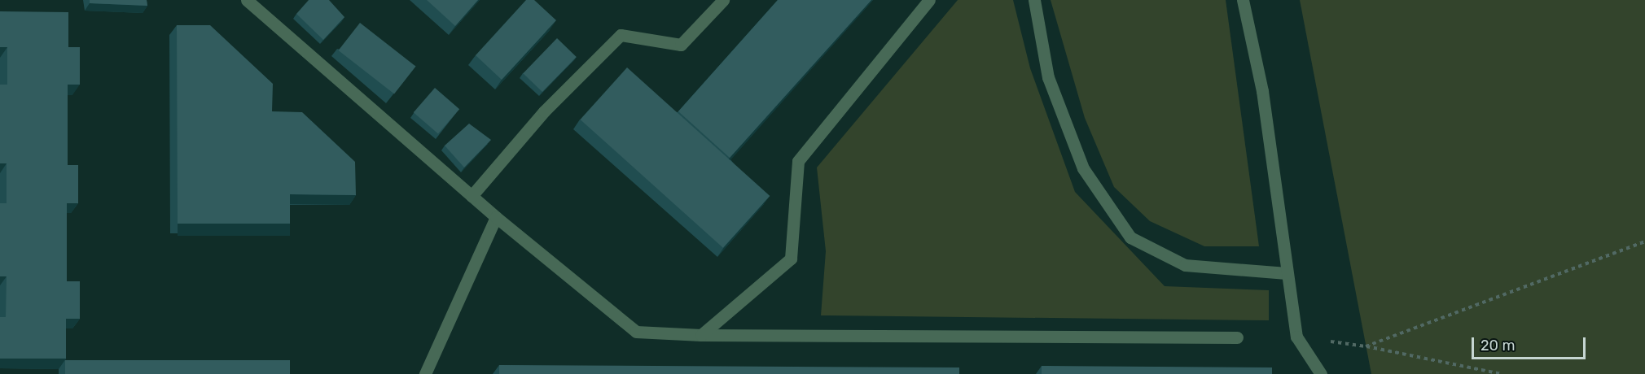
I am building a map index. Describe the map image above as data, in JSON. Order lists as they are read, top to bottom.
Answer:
{
  "scale_bar": "20 m"
}
